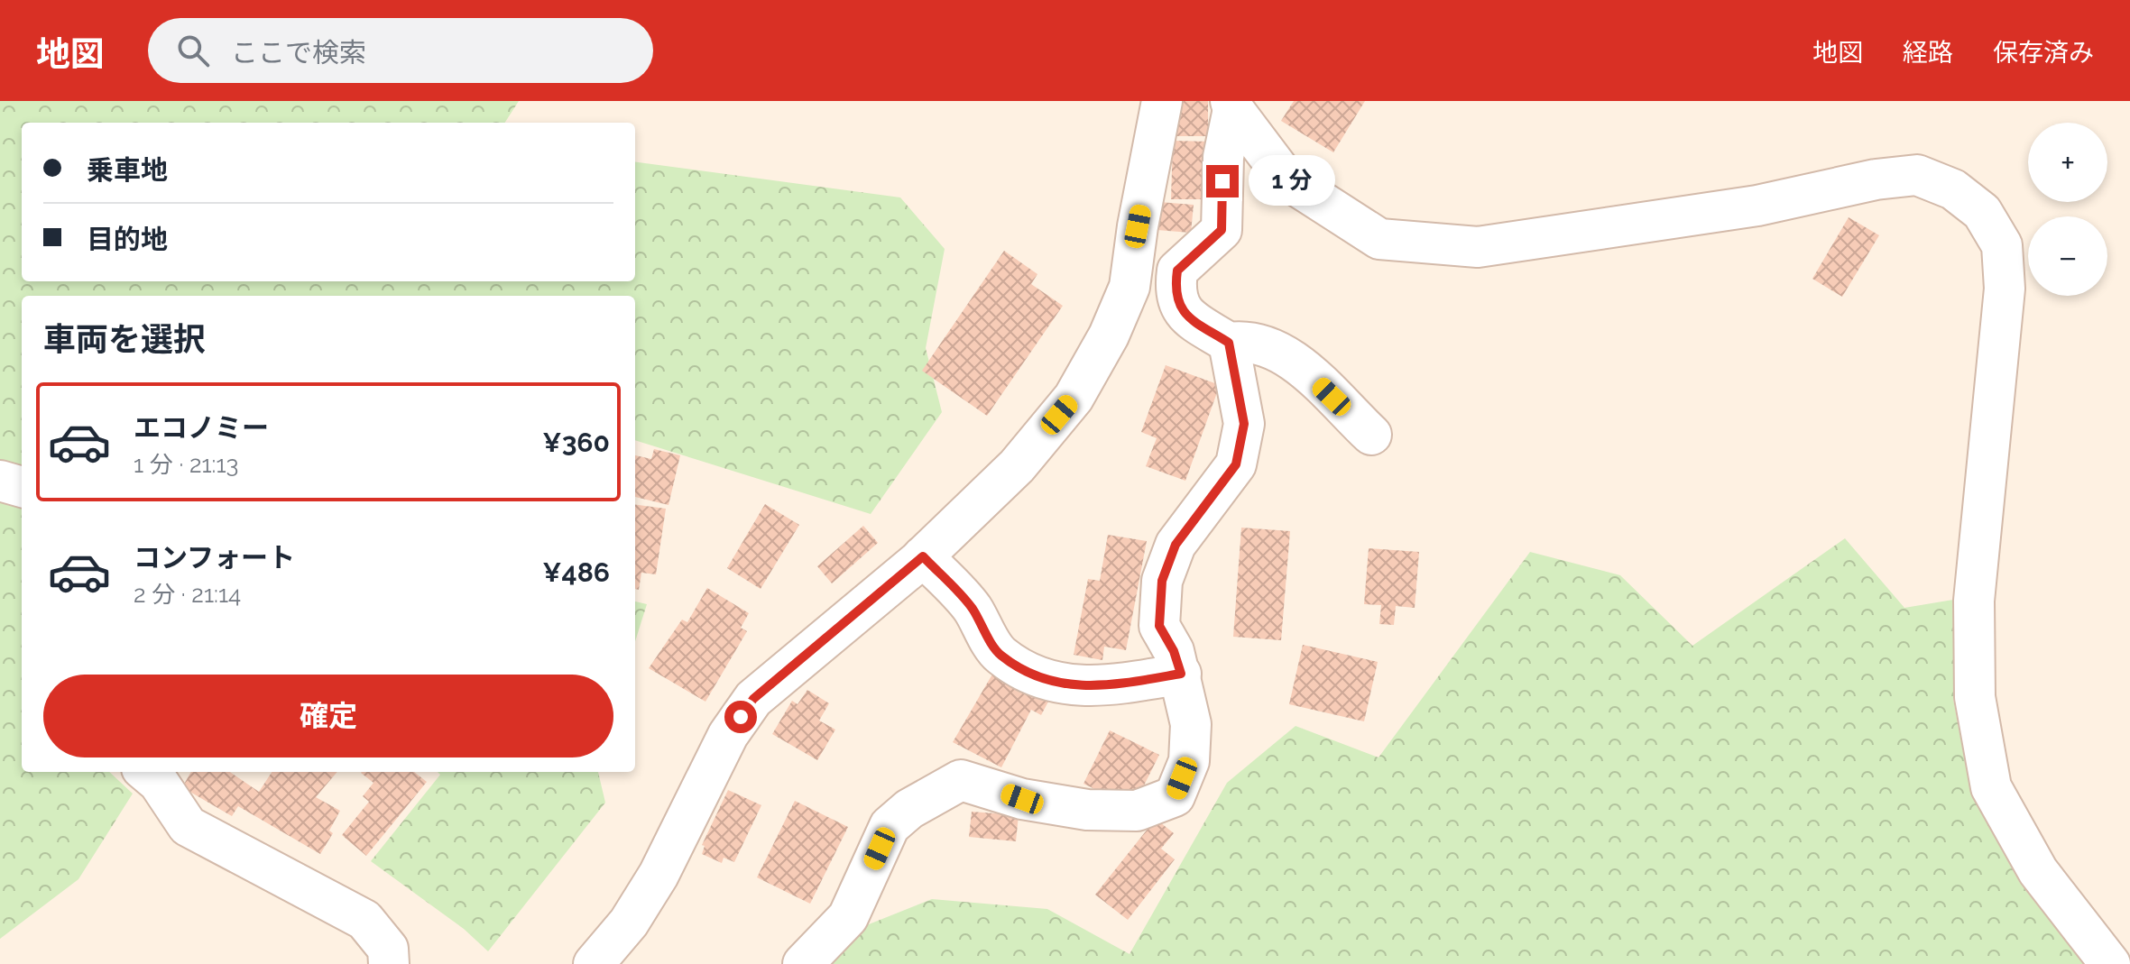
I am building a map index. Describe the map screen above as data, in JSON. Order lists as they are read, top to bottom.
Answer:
{
  "page": {
    "header": "地図",
    "search": "ここで検索",
    "nav": ["地図", "経路", "保存済み"],
    "map_buttons": ["+", "−"],
    "banner": ["乗車地", "目的地"],
    "bubble": "1 分",
    "heading": "車両を選択",
    "list": [
      {
        "name": "エコノミー",
        "note": "1 分 · 21:13",
        "value": "¥360"
      },
      {
        "name": "コンフォート",
        "note": "2 分 · 21:14",
        "value": "¥486"
      }
    ],
    "buttons": "確定"
  }
}
